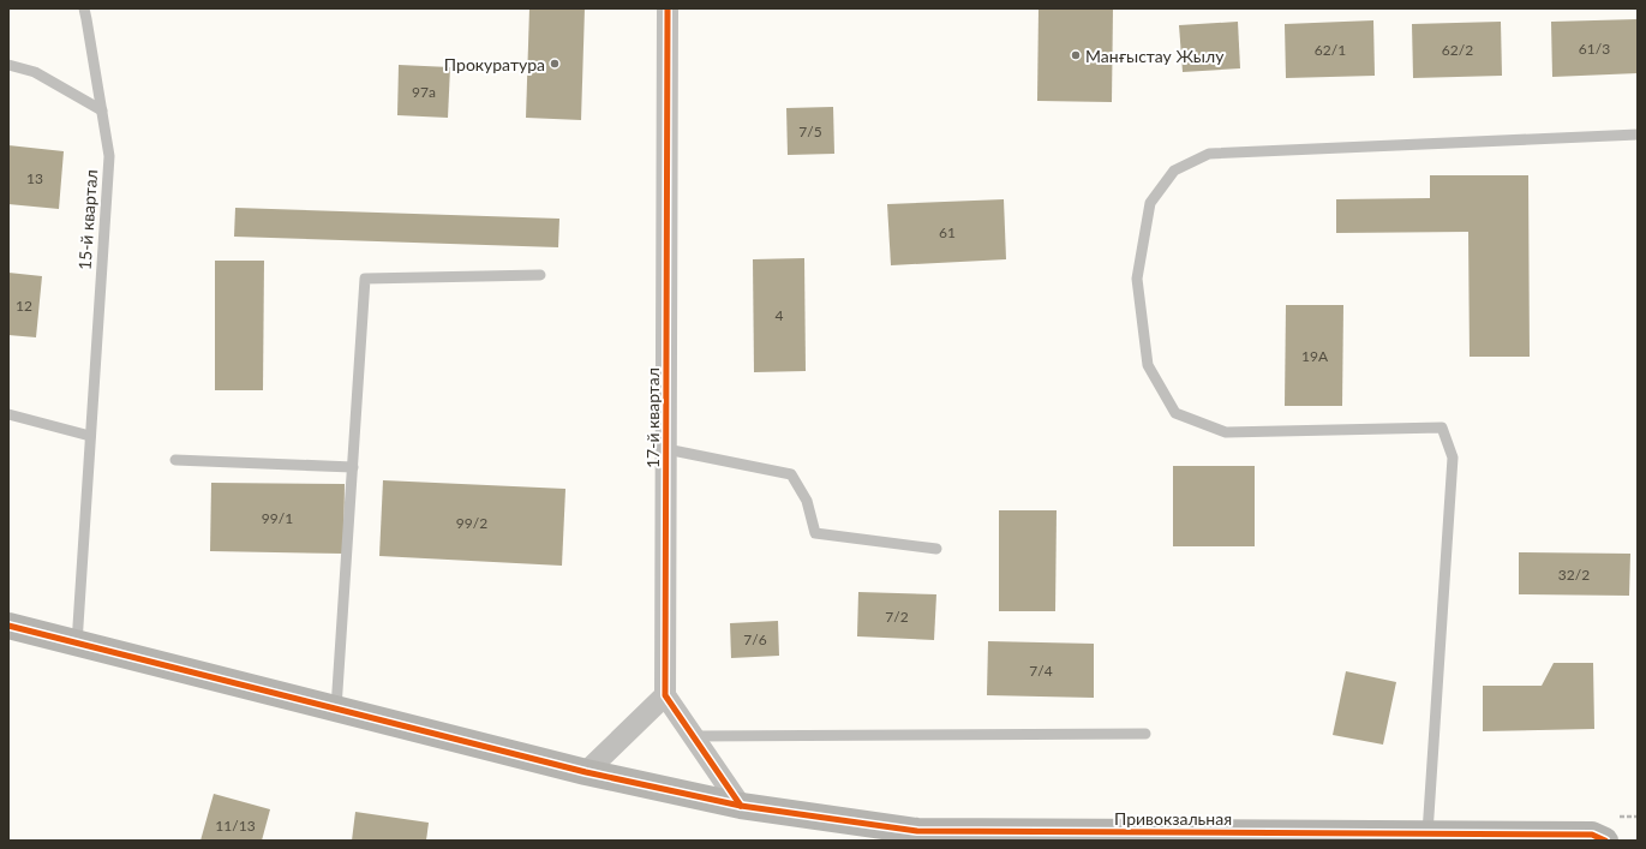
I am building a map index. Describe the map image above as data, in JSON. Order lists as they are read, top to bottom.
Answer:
{
  "streets": {
    "street": ["17-й квартал", "Привокзальная"],
    "lane": ["15-й квартал"]
  },
  "crossings": [
    ["15-й квартал", "Привокзальная"]
  ],
  "places": ["Манғыстау Жылу", "Прокуратура"],
  "house_numbers": [
    "61/3",
    "62/1",
    "62/2",
    "97а",
    "7/5",
    "13",
    "61",
    "12",
    "4",
    "19А",
    "99/1",
    "99/2",
    "32/2",
    "7/2",
    "7/6",
    "7/4",
    "11/13"
  ]
}
